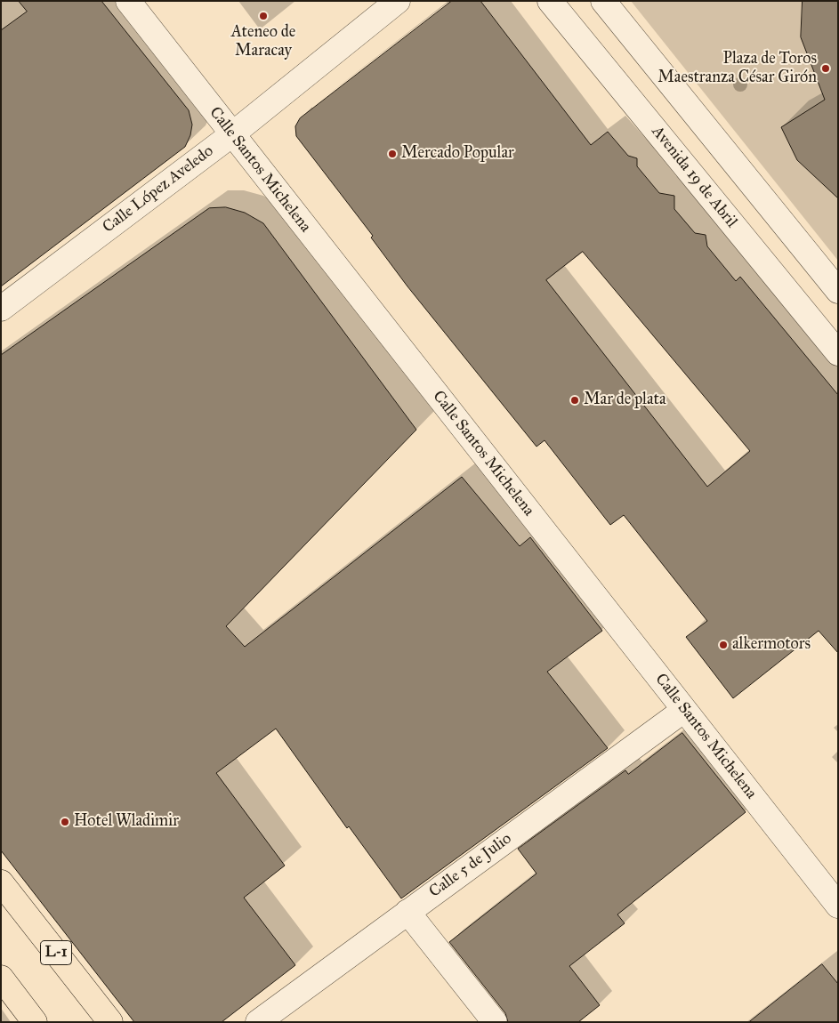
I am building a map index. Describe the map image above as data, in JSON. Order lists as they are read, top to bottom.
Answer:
{
  "streets": {
    "main road": ["L-1"],
    "street": [
      "Calle Santos Michelena",
      "Avenida 19 de Abril",
      "Calle López Aveledo",
      "Calle 5 de Julio"
    ]
  },
  "crossings": [
    ["Calle Santos Michelena", "Calle López Aveledo"],
    ["Calle Santos Michelena", "Calle 5 de Julio"]
  ],
  "places": [
    "Ateneo de Maracay",
    "Plaza de Toros Maestranza César Girón",
    "Mercado Popular",
    "Mar de plata",
    "alkermotors",
    "Hotel Wladimir"
  ]
}
